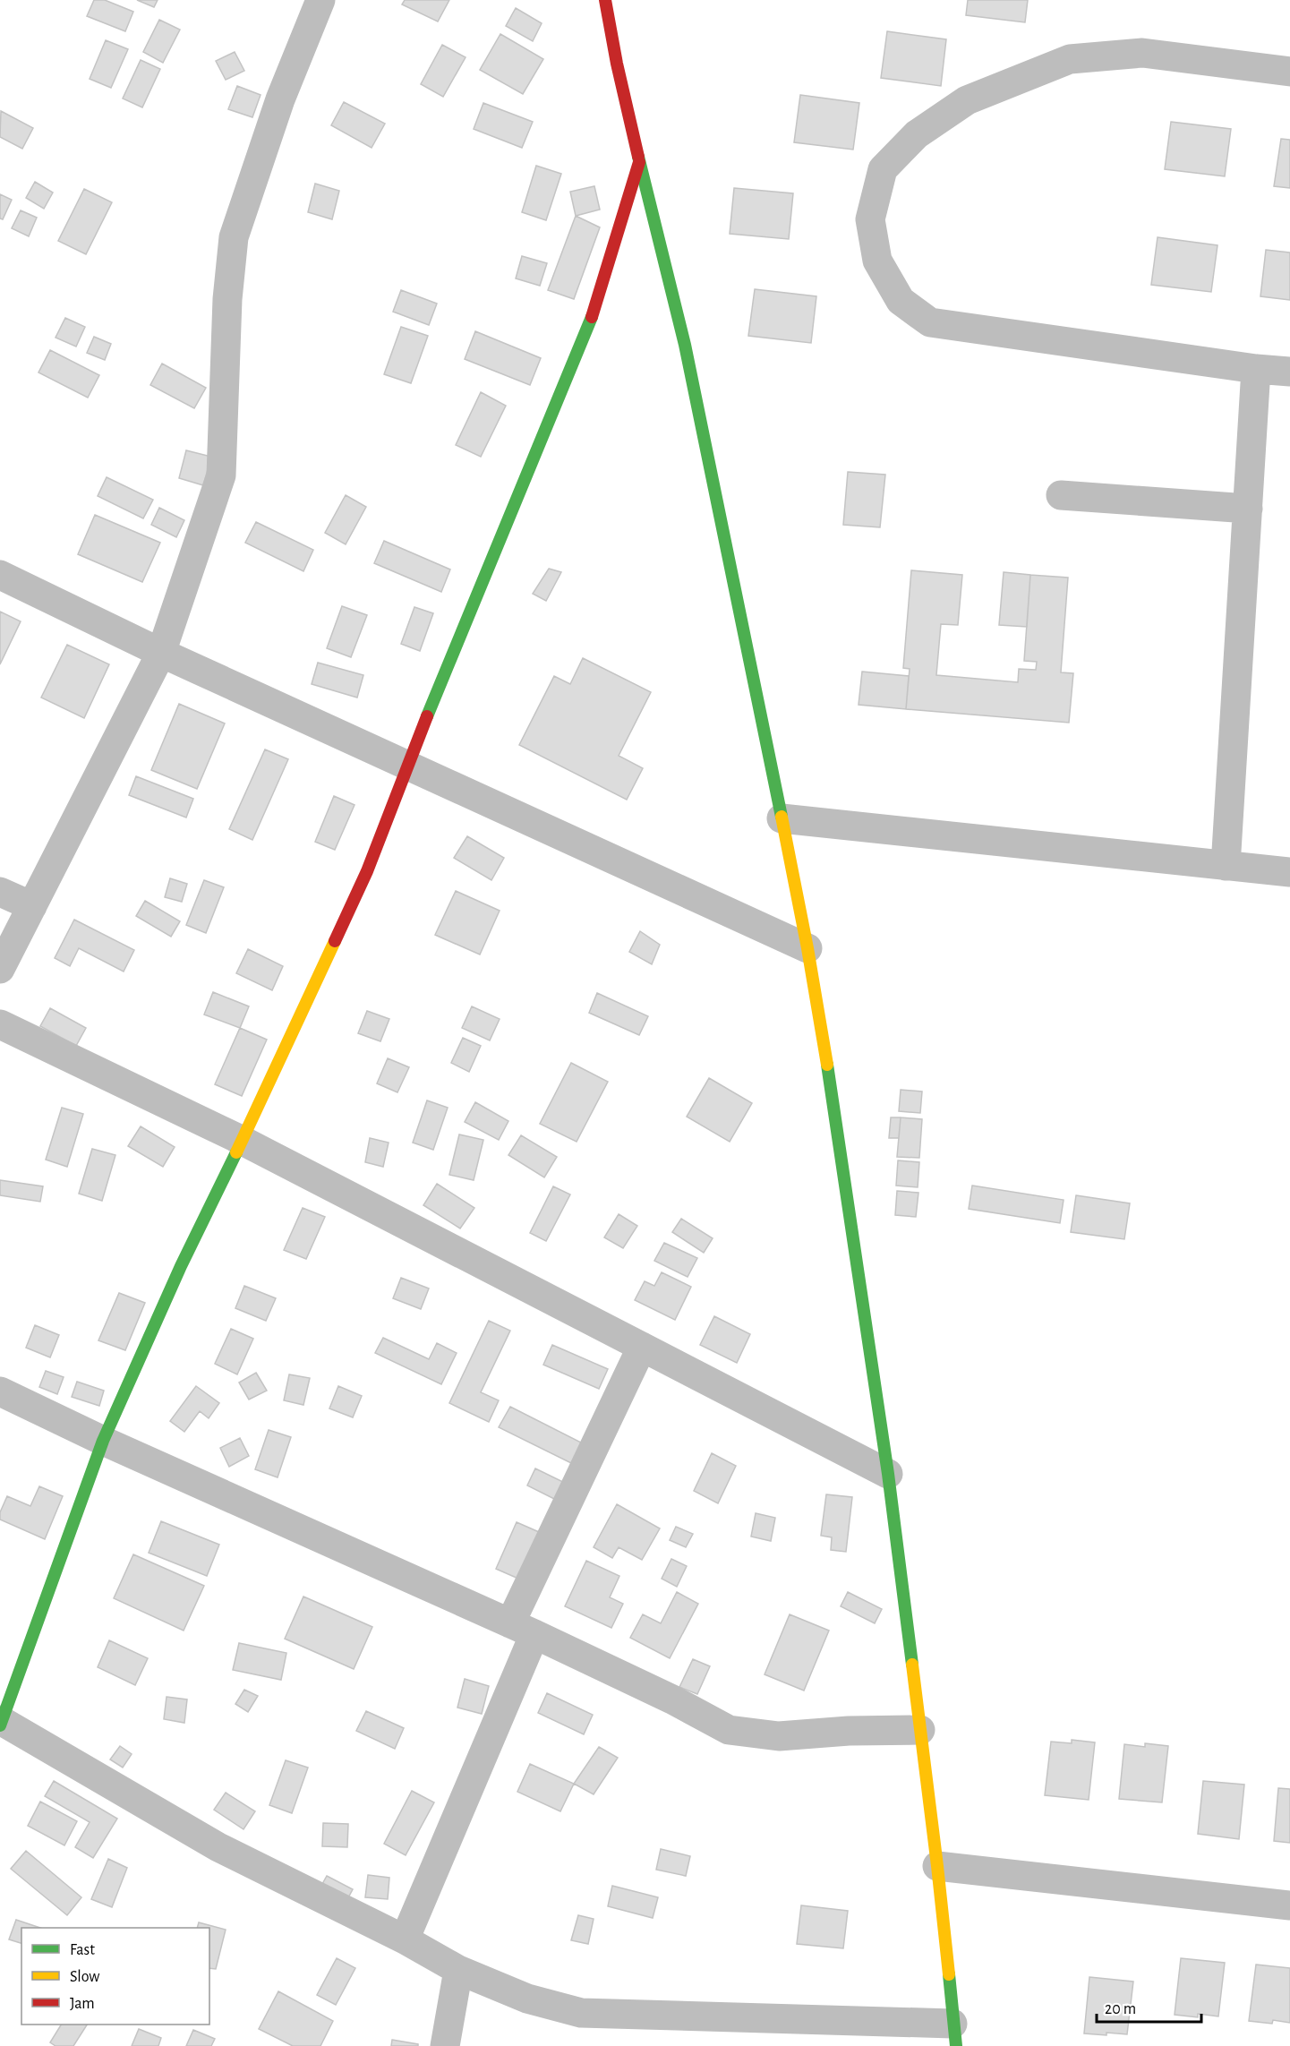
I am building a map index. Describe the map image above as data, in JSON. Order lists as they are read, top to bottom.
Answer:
{
  "legend": ["Fast", "Slow", "Jam"],
  "scale_bar": "20 m"
}
